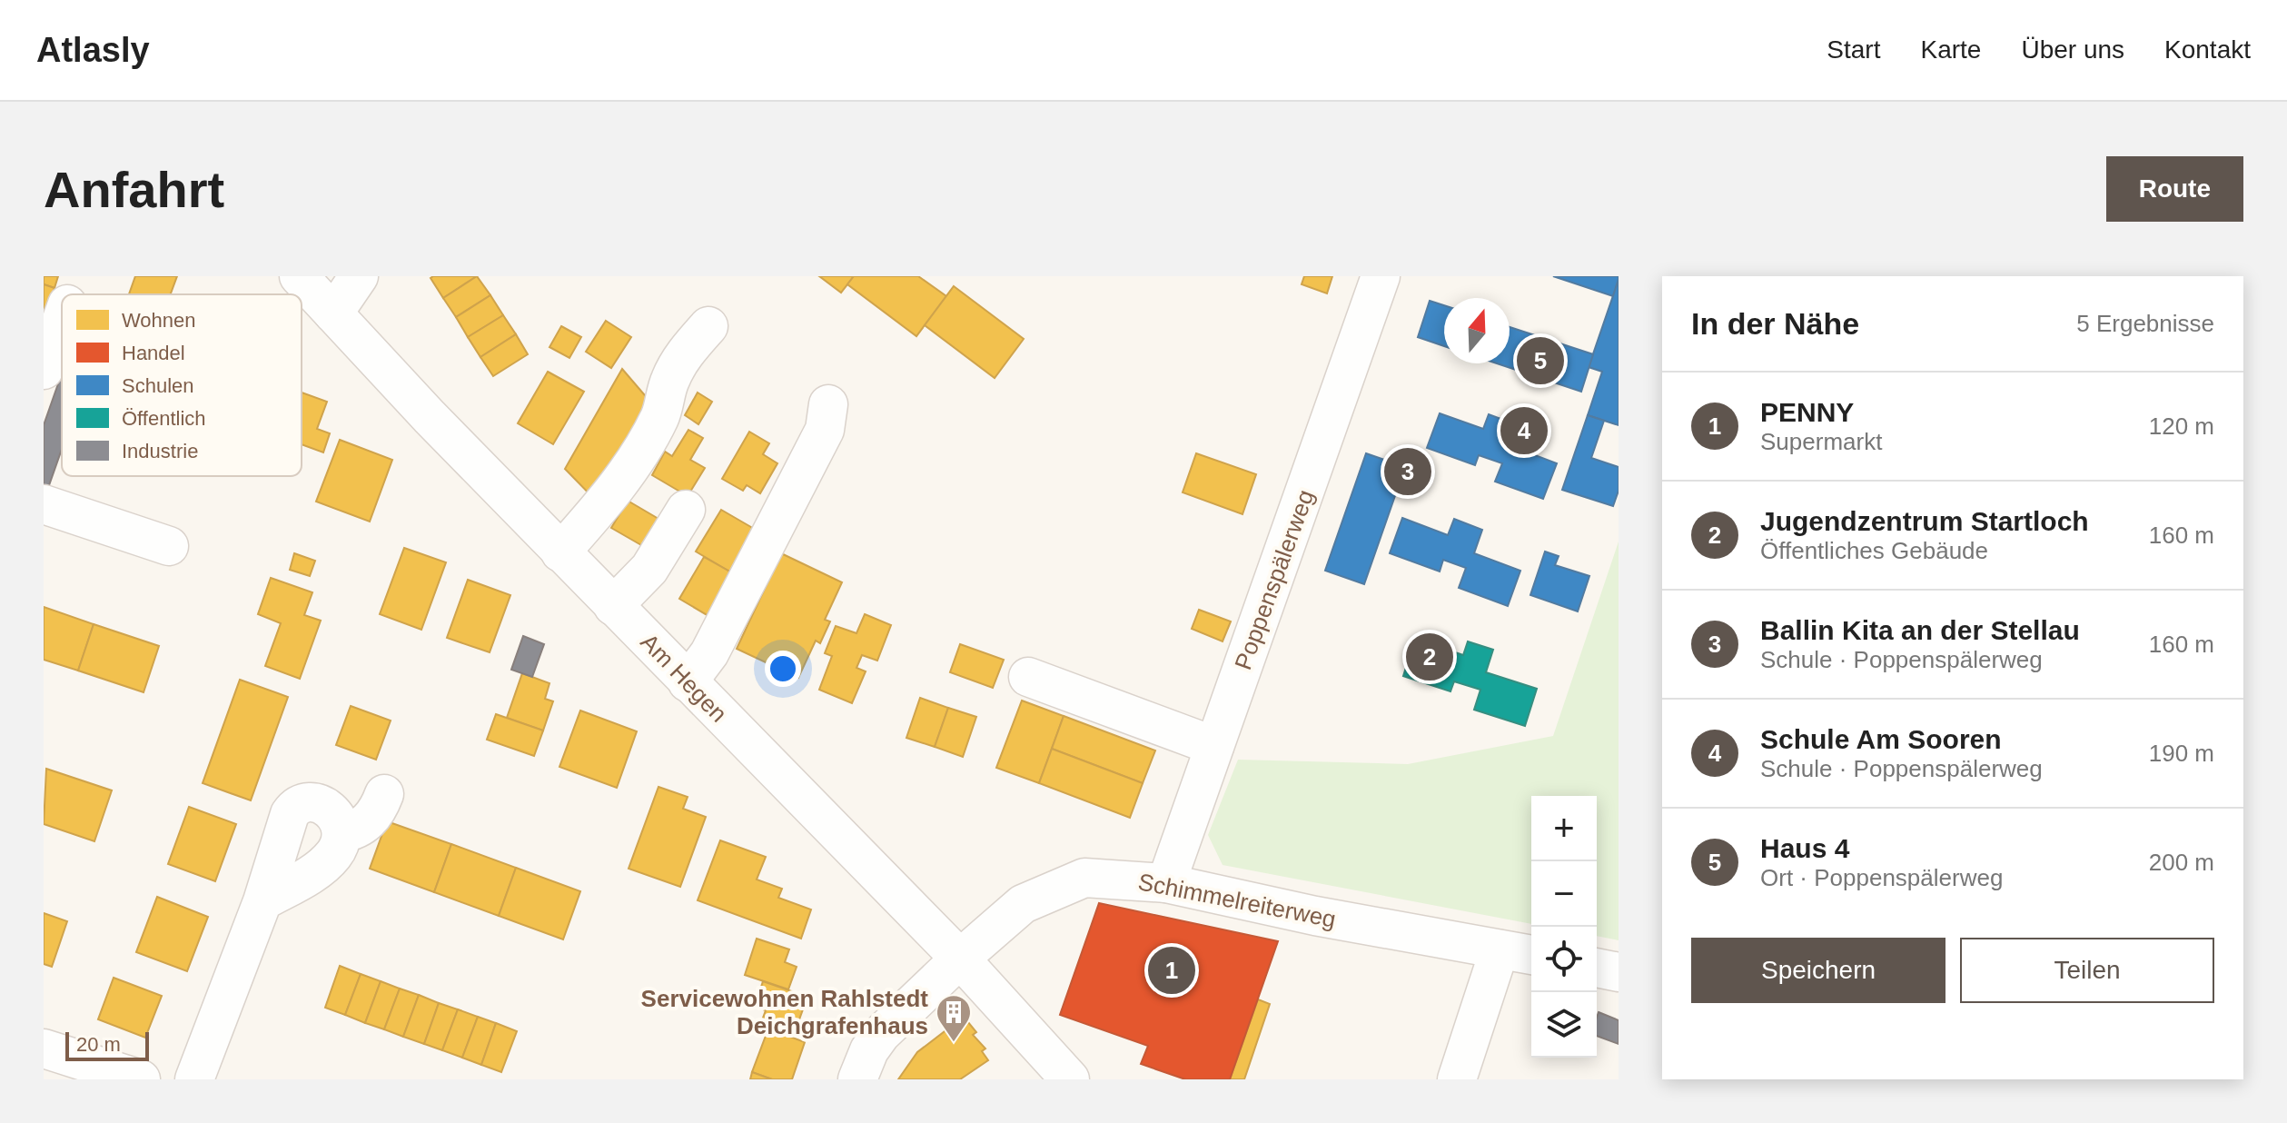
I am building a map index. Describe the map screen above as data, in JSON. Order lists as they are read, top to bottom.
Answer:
{
  "streets": {
    "street": ["Poppenspälerweg", "Am Hegen", "Schimmelreiterweg"]
  },
  "crossings": [
    ["Poppenspälerweg", "Schimmelreiterweg"],
    ["Am Hegen", "Schimmelreiterweg"]
  ],
  "places": {
    "building": ["Servicewohnen Rahlstedt Deichgrafenhaus"]
  },
  "legend": [
    "Wohnen",
    "Handel",
    "Schulen",
    "Öffentlich",
    "Industrie"
  ],
  "scale_bar": "20 m",
  "north": "top",
  "page": {
    "header": "Atlasly",
    "nav": [
      "Start",
      "Karte",
      "Über uns",
      "Kontakt"
    ],
    "buttons": [
      "Route",
      ["Speichern", "Teilen"]
    ],
    "title": "Anfahrt",
    "heading": ["In der Nähe", "5 Ergebnisse"],
    "pins": [
      "5",
      "4",
      "3",
      "2",
      "1"
    ],
    "list": [
      {
        "mark": "1",
        "name": "PENNY",
        "note": "Supermarkt",
        "value": "120 m"
      },
      {
        "mark": "2",
        "name": "Jugendzentrum Startloch",
        "note": "Öffentliches Gebäude",
        "value": "160 m"
      },
      {
        "mark": "3",
        "name": "Ballin Kita an der Stellau",
        "note": "Schule · Poppenspälerweg",
        "value": "160 m"
      },
      {
        "mark": "4",
        "name": "Schule Am Sooren",
        "note": "Schule · Poppenspälerweg",
        "value": "190 m"
      },
      {
        "mark": "5",
        "name": "Haus 4",
        "note": "Ort · Poppenspälerweg",
        "value": "200 m"
      }
    ],
    "map_buttons": ["+", "−"],
    "scale": "20 m"
  }
}
